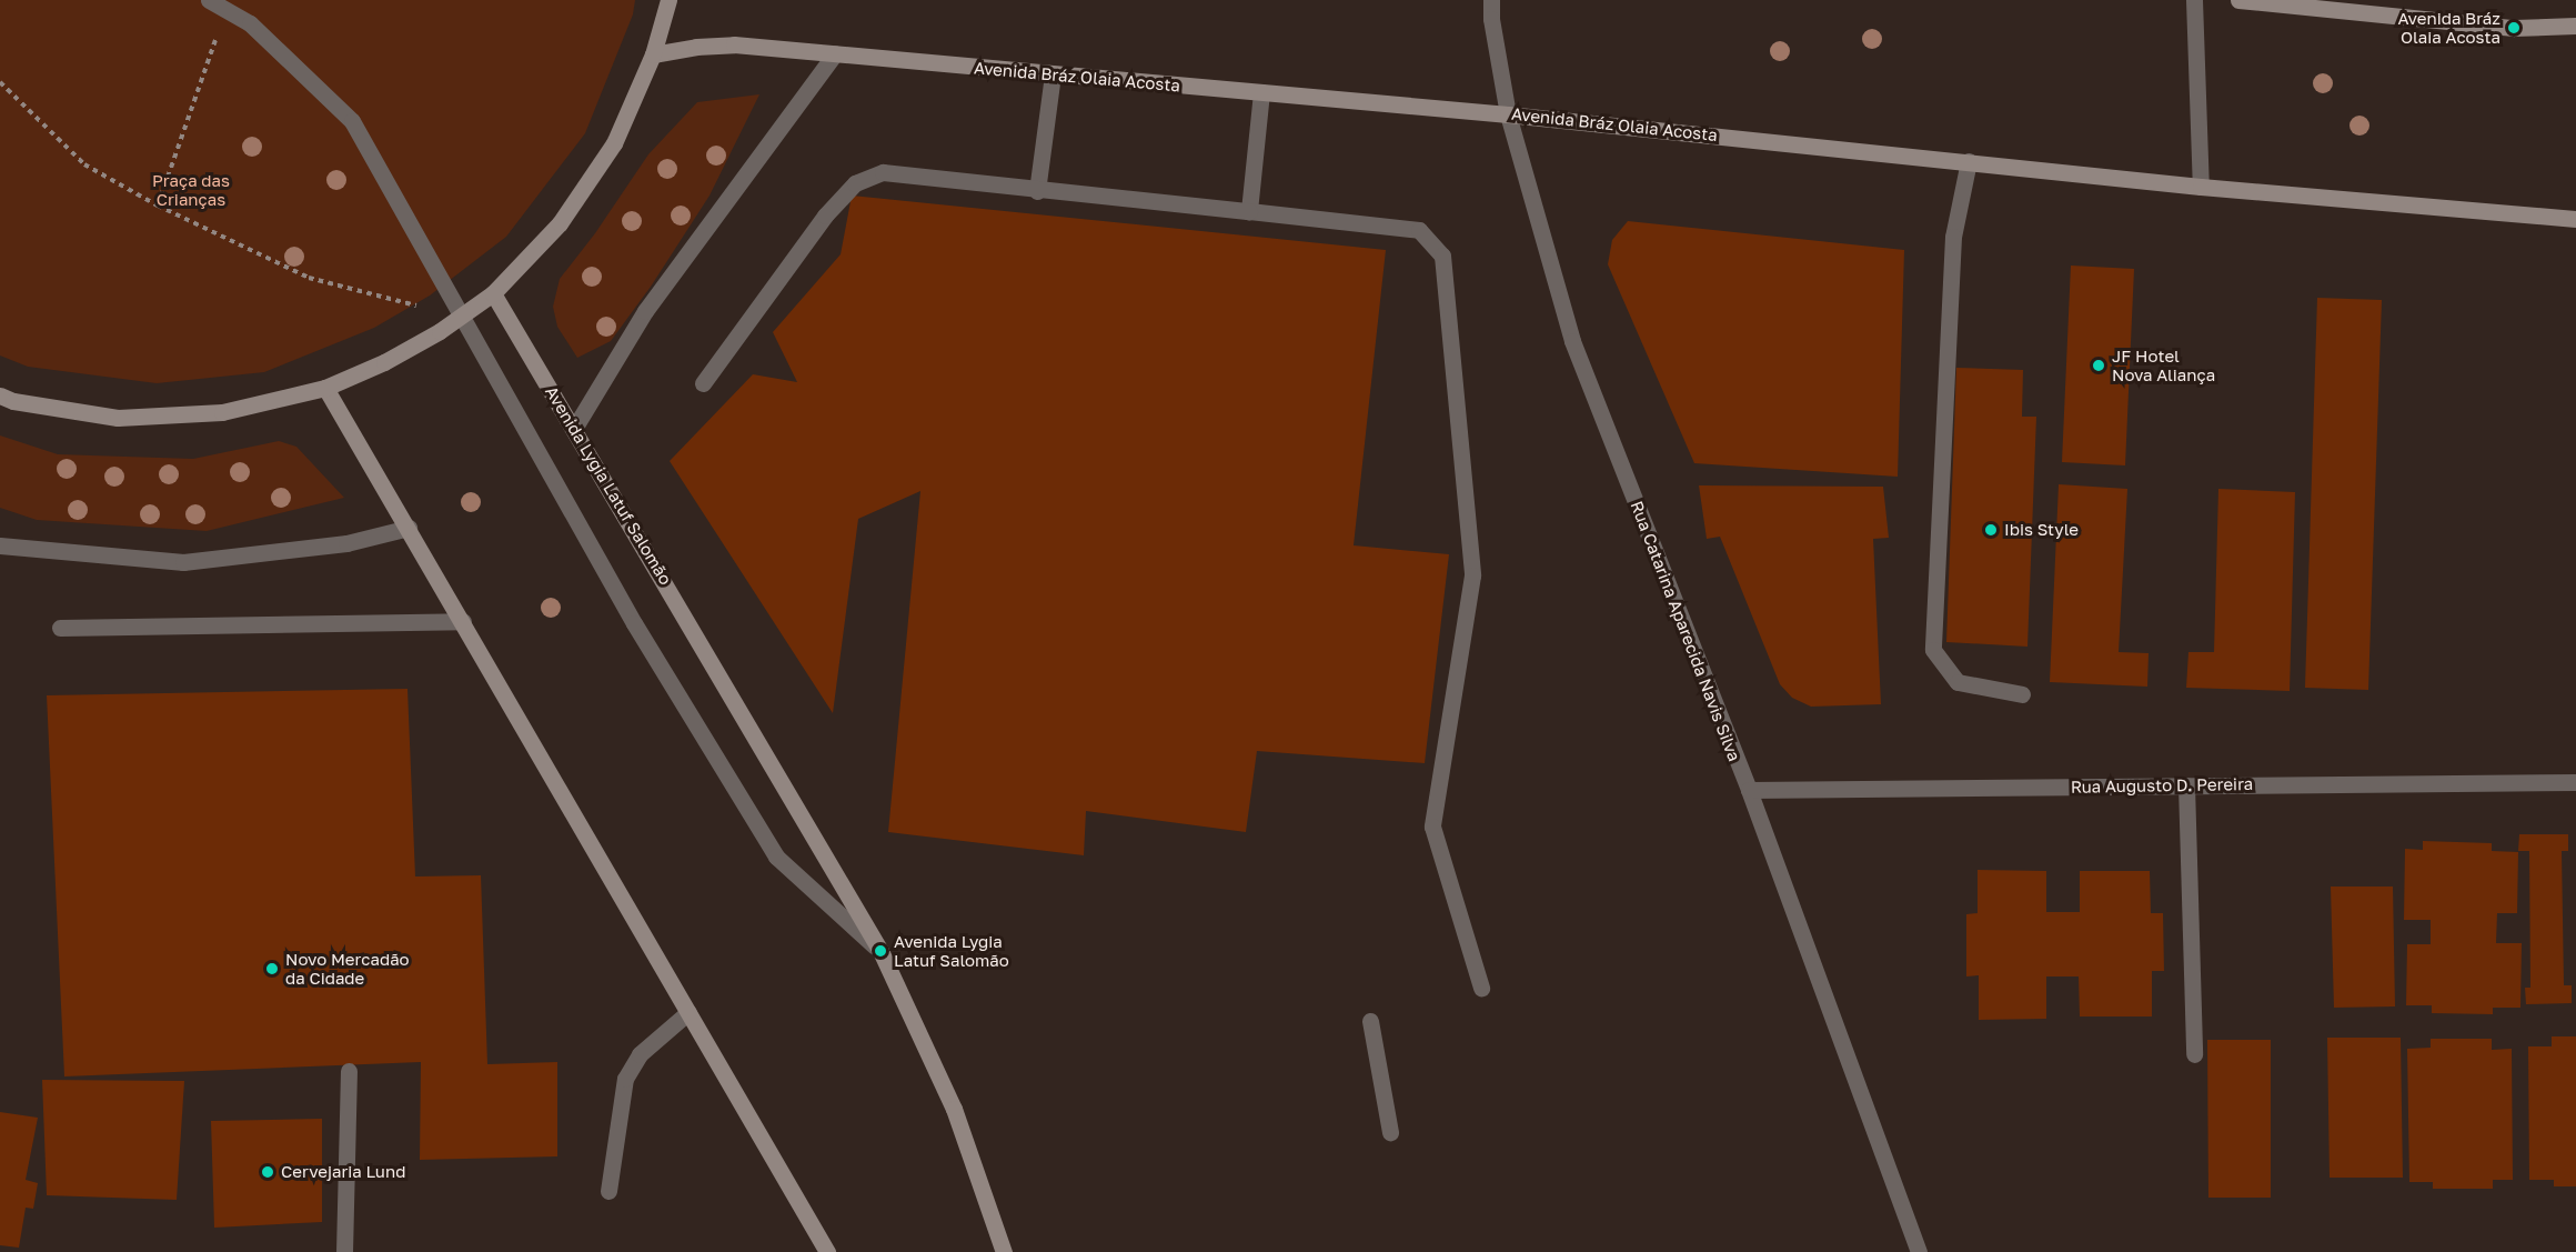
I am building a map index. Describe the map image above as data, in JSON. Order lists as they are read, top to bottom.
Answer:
{
  "streets": {
    "main road": ["Avenida Bráz Olaia Acosta", "Avenida Lygia Latuf Salomão"],
    "street": ["Rua Catarina Aparecida Navis Silva", "Rua Augusto D. Pereira"]
  },
  "crossings": [
    ["Avenida Bráz Olaia Acosta", "Rua Catarina Aparecida Navis Silva"],
    ["Rua Catarina Aparecida Navis Silva", "Rua Augusto D. Pereira"]
  ],
  "parks": ["Praça das Crianças"],
  "places": [
    "Avenida Bráz Olaia Acosta",
    "JF Hotel Nova Aliança",
    "Ibis Style",
    "Avenida Lygia Latuf Salomão",
    "Novo Mercadão da Cidade",
    "Cervejaria Lund"
  ]
}
